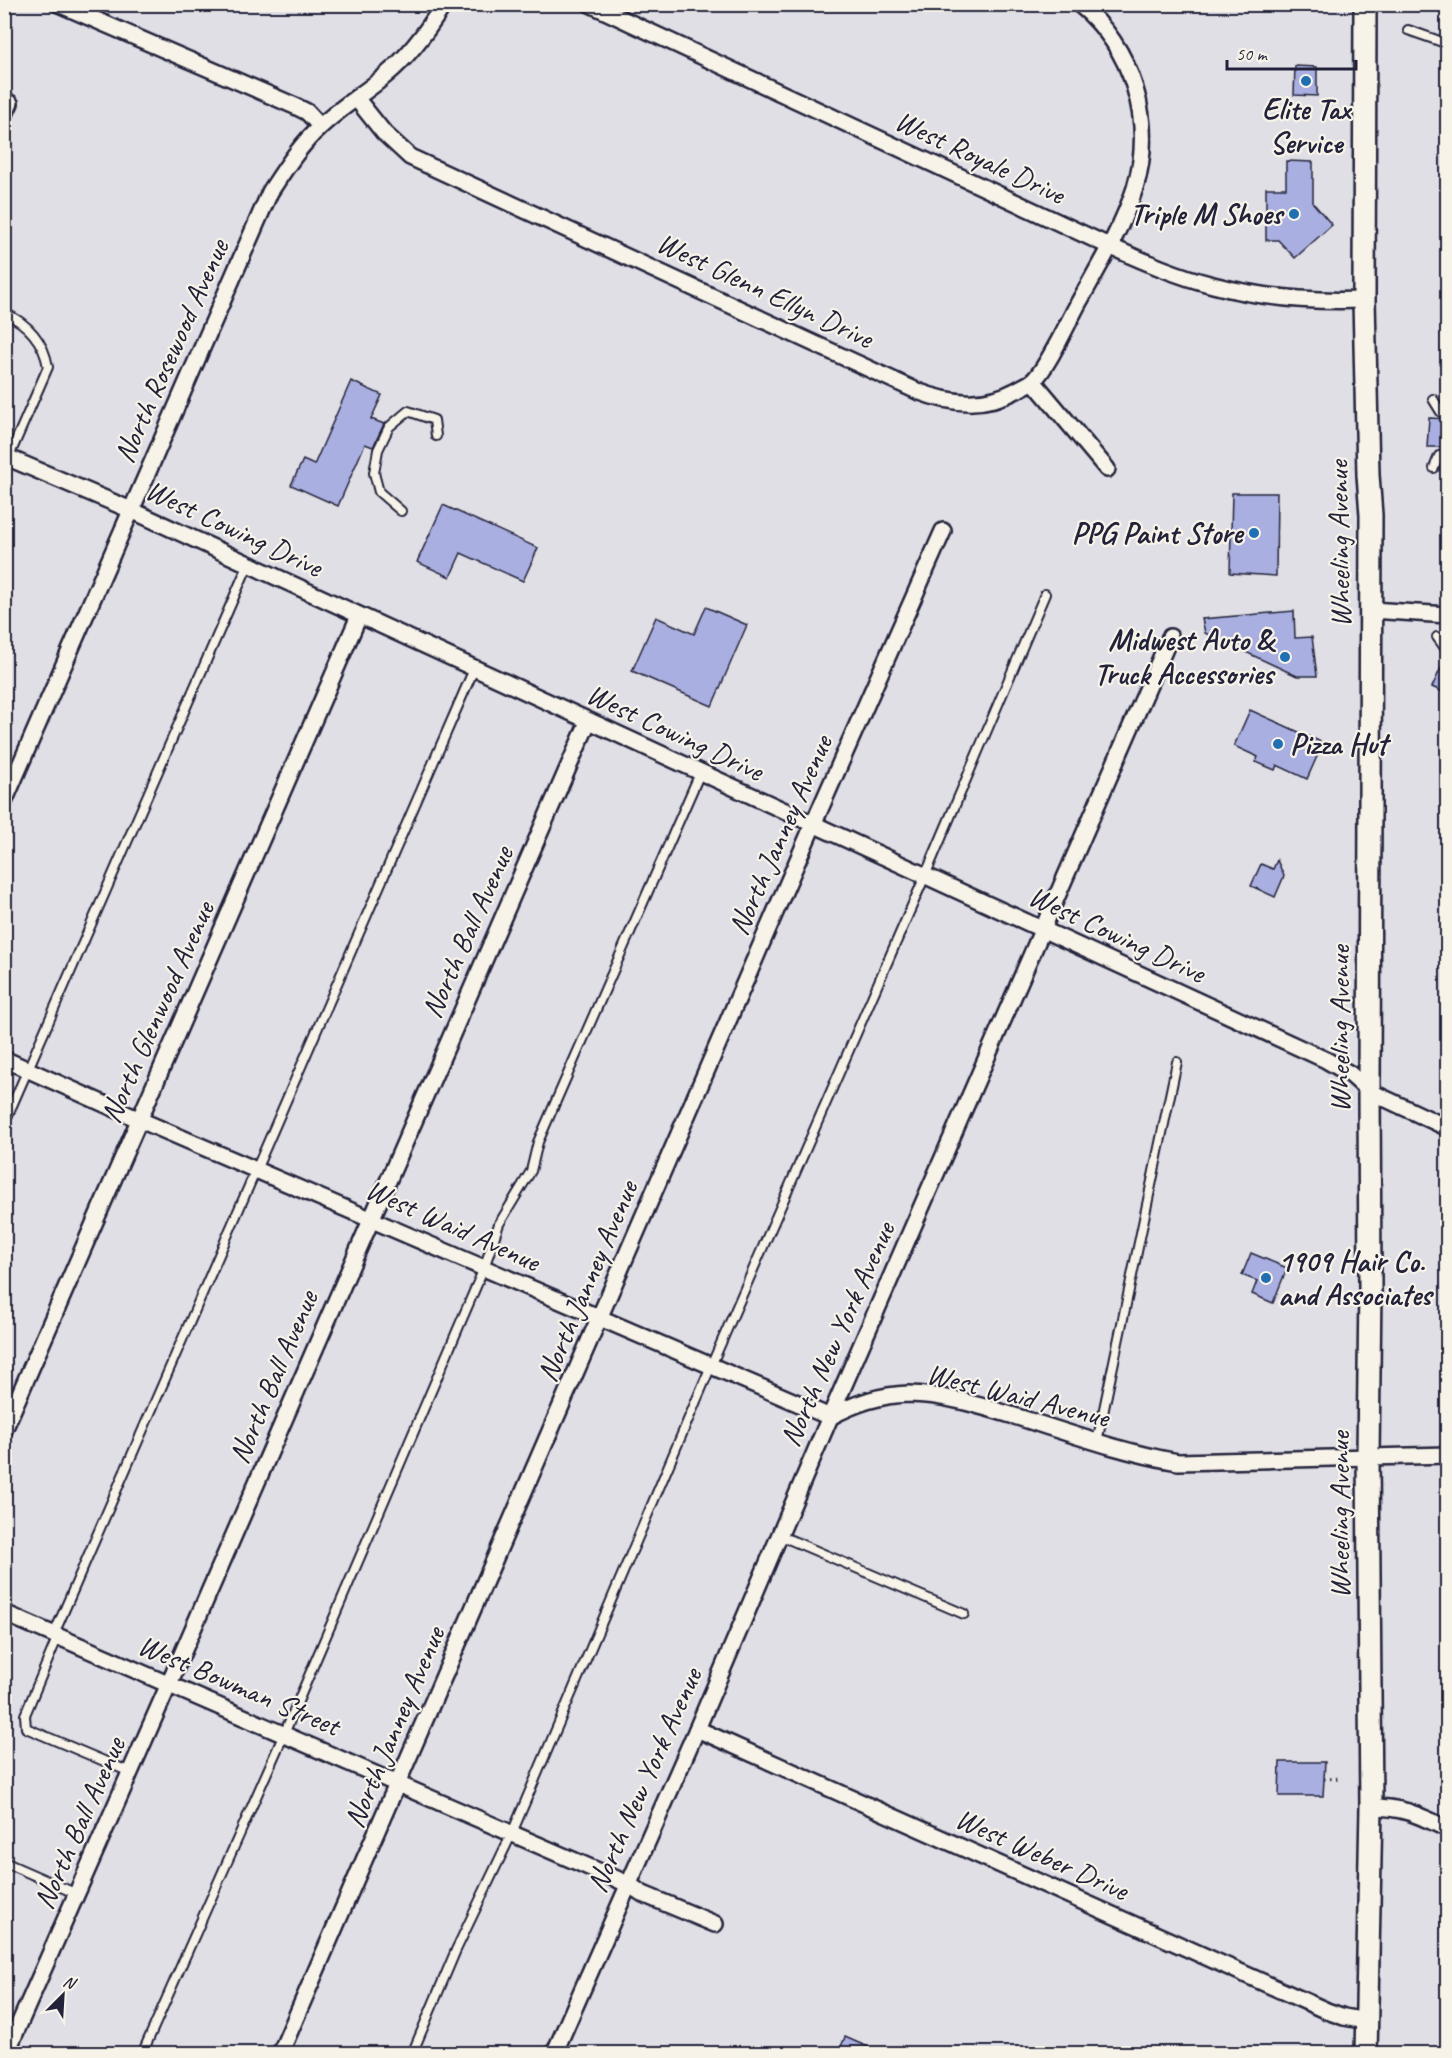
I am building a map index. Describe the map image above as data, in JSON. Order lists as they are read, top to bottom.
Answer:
{
  "streets": {
    "main road": ["Wheeling Avenue"],
    "street": [
      "West Royale Drive",
      "West Glenn Ellyn Drive",
      "North Rosewood Avenue",
      "West Cowing Drive",
      "North Janney Avenue",
      "North Ball Avenue",
      "North Glenwood Avenue",
      "West Waid Avenue",
      "North New York Avenue",
      "West Bowman Street",
      "West Weber Drive"
    ]
  },
  "crossings": [
    ["West Royale Drive", "Wheeling Avenue"],
    ["West Glenn Ellyn Drive", "North Rosewood Avenue"],
    ["North Rosewood Avenue", "West Cowing Drive"],
    ["West Cowing Drive", "Wheeling Avenue"],
    ["West Cowing Drive", "North Janney Avenue"],
    ["West Cowing Drive", "North Ball Avenue"],
    ["West Cowing Drive", "North Glenwood Avenue"],
    ["West Cowing Drive", "North New York Avenue"],
    ["Wheeling Avenue", "West Waid Avenue"],
    ["Wheeling Avenue", "West Weber Drive"],
    ["North Janney Avenue", "West Waid Avenue"],
    ["North Janney Avenue", "West Bowman Street"],
    ["North Ball Avenue", "West Waid Avenue"],
    ["North Ball Avenue", "West Bowman Street"],
    ["North Glenwood Avenue", "West Waid Avenue"],
    ["West Waid Avenue", "North New York Avenue"],
    ["North New York Avenue", "West Bowman Street"],
    ["North New York Avenue", "West Weber Drive"]
  ],
  "places": [
    "Elite Tax Service",
    "Triple M Shoes",
    "PPG Paint Store",
    "Midwest Auto & Truck Accessories",
    "Pizza Hut",
    "1909 Hair Co. and Associates"
  ],
  "scale_bar": "50 m",
  "north": "top right"
}
